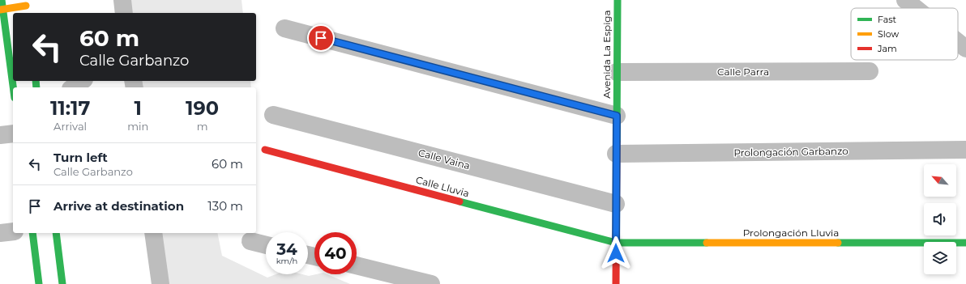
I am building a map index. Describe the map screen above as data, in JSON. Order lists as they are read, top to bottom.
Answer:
{
  "streets": {
    "street": [
      "Avenida La Espiga",
      "Calle Parra",
      "Prolongación Garbanzo",
      "Calle Vaina",
      "Calle Lluvia",
      "Prolongación Lluvia"
    ]
  },
  "crossings": [
    ["Avenida La Espiga", "Calle Parra"],
    ["Avenida La Espiga", "Prolongación Garbanzo"],
    ["Avenida La Espiga", "Calle Vaina"],
    ["Avenida La Espiga", "Calle Lluvia"],
    ["Avenida La Espiga", "Prolongación Lluvia"],
    ["Calle Lluvia", "Prolongación Lluvia"]
  ],
  "legend": ["Fast", "Slow", "Jam"],
  "north": "top left",
  "page": {
    "turn": ["60 m", "Calle Garbanzo"],
    "eta": [
      "11:17",
      "Arrival",
      "1",
      "min",
      "190",
      "m"
    ],
    "list": [
      {
        "name": "Turn left",
        "note": "Calle Garbanzo",
        "value": "60 m"
      },
      {
        "name": "Arrive at destination",
        "value": "130 m"
      }
    ],
    "speed": "34 km/h",
    "limit": "40"
  }
}
